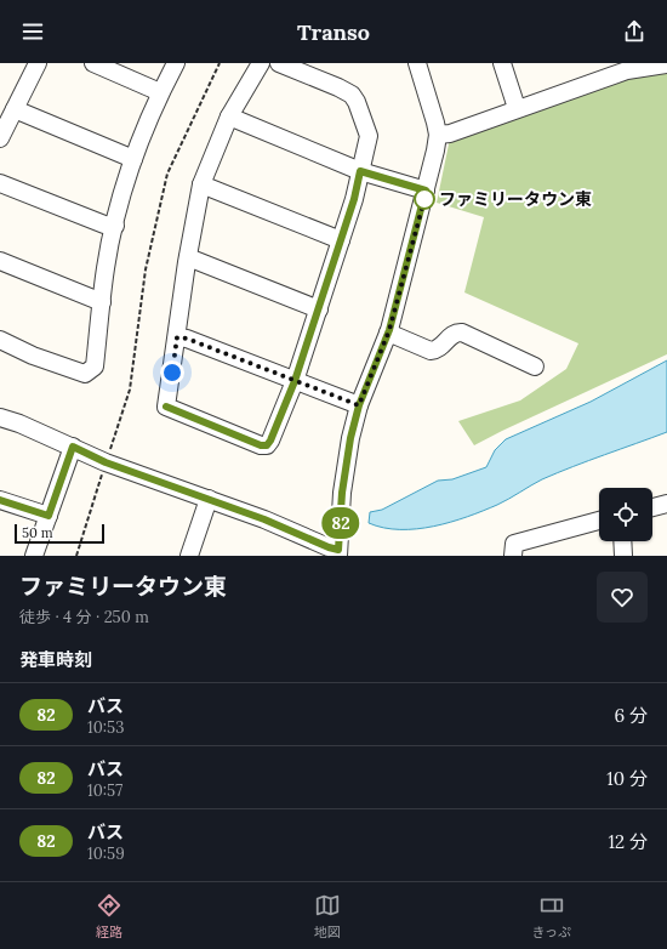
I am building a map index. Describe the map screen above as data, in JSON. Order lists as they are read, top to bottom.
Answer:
{
  "places": ["ファミリータウン東"],
  "lines": ["bus line 82"],
  "scale_bar": "50 m",
  "page": {
    "header": "Transo",
    "on_map": "82",
    "scale": "50 m",
    "heading": [
      ["ファミリータウン東", "徒歩 · 4 分 · 250 m"],
      "発車時刻"
    ],
    "list": [
      {
        "mark": "82",
        "name": "バス",
        "note": "10:53",
        "value": "6 分"
      },
      {
        "mark": "82",
        "name": "バス",
        "note": "10:57",
        "value": "10 分"
      },
      {
        "mark": "82",
        "name": "バス",
        "note": "10:59",
        "value": "12 分"
      }
    ],
    "tabs": ["経路", "地図", "きっぷ"]
  }
}
